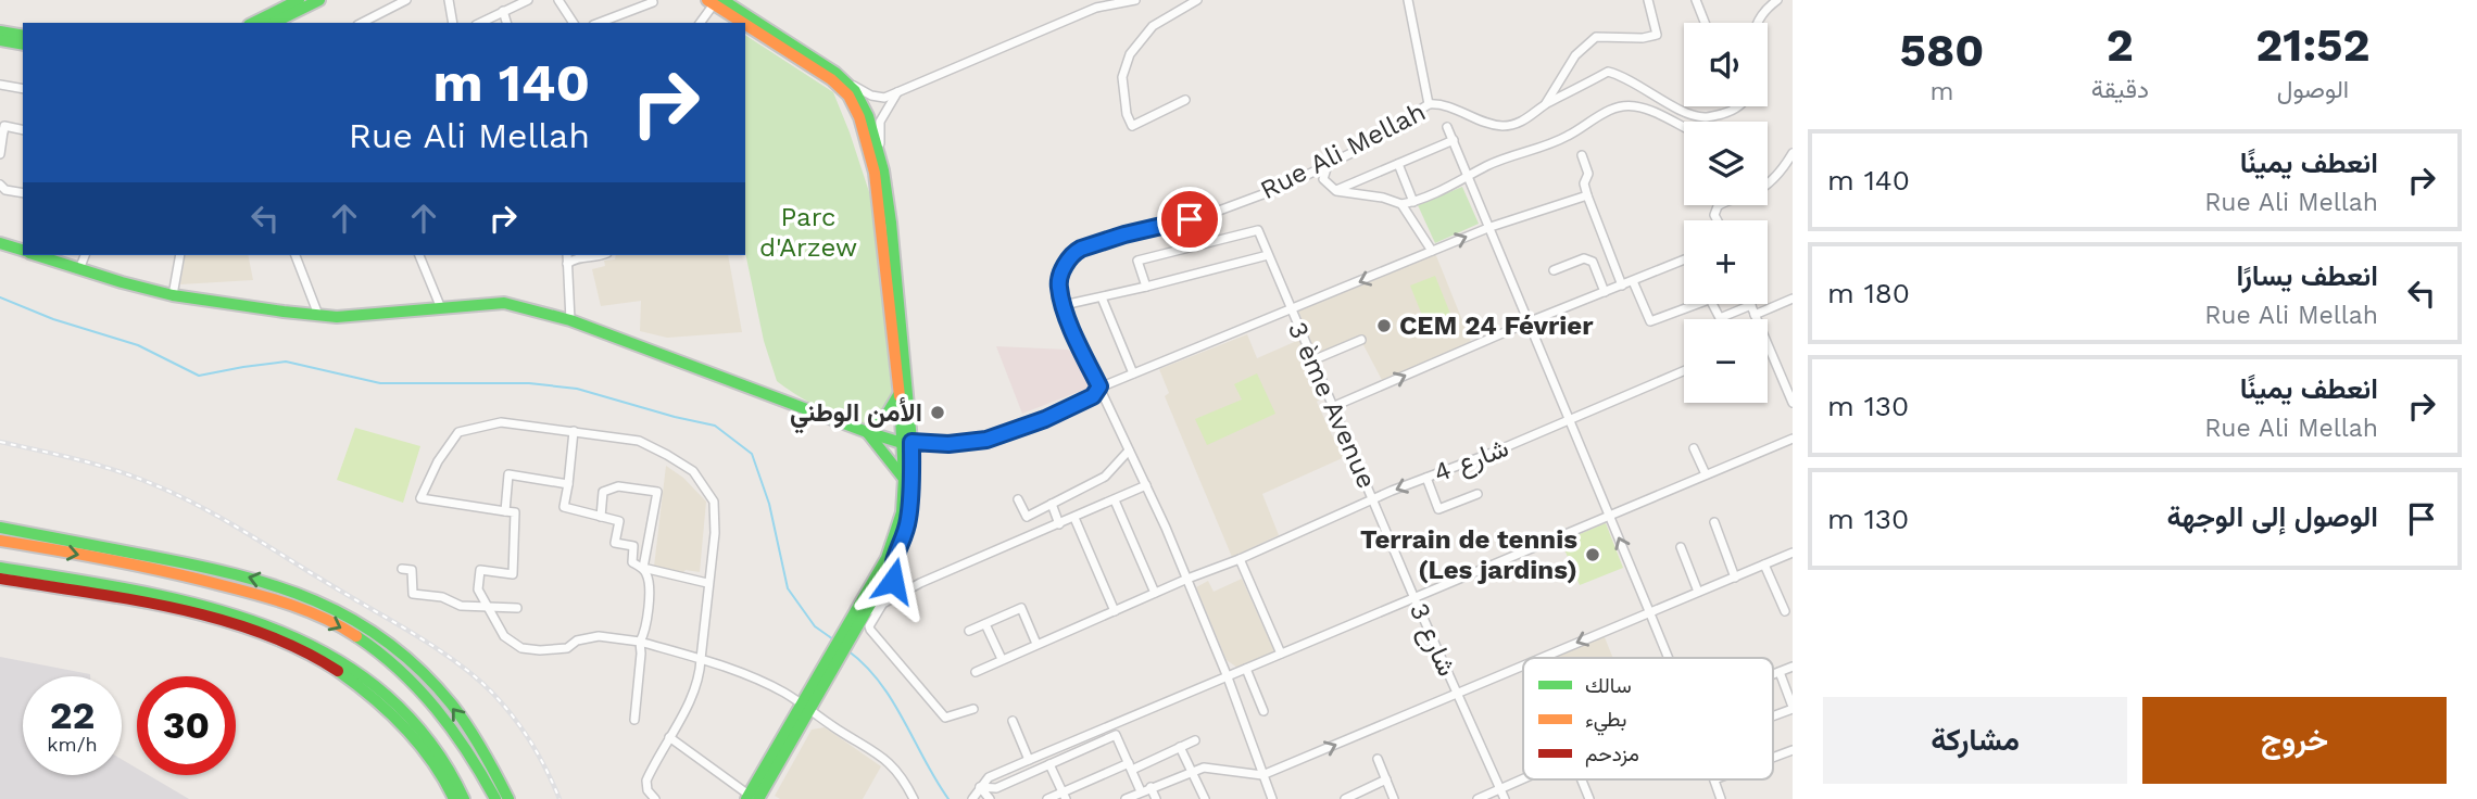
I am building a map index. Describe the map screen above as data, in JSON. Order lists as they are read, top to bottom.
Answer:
{
  "streets": {
    "street": [
      "Rue Ali Mellah",
      "3 ème Avenue",
      "شارع 4",
      "شارع 3"
    ]
  },
  "crossings": [
    ["Rue Ali Mellah", "شارع 4"],
    ["3 ème Avenue", "شارع 4"],
    ["3 ème Avenue", "شارع 3"],
    ["شارع 4", "شارع 3"]
  ],
  "parks": ["Parc d'Arzew"],
  "places": ["CEM 24 Février", "الأمن الوطني", "Terrain de tennis (Les jardins)"],
  "legend": ["سالك", "بطيء", "مزدحم"],
  "page": {
    "eta": [
      "21:52",
      "الوصول",
      "2",
      "دقيقة",
      "580",
      "m"
    ],
    "map_buttons": ["+", "−"],
    "turn": ["140 m", "Rue Ali Mellah"],
    "list": [
      {
        "name": "انعطف يمينًا",
        "note": "Rue Ali Mellah",
        "value": "140 m"
      },
      {
        "name": "انعطف يسارًا",
        "note": "Rue Ali Mellah",
        "value": "180 m"
      },
      {
        "name": "انعطف يمينًا",
        "note": "Rue Ali Mellah",
        "value": "130 m"
      },
      {
        "name": "الوصول إلى الوجهة",
        "value": "130 m"
      }
    ],
    "speed": "22 km/h",
    "limit": "30",
    "buttons": ["خروج", "مشاركة"]
  }
}
